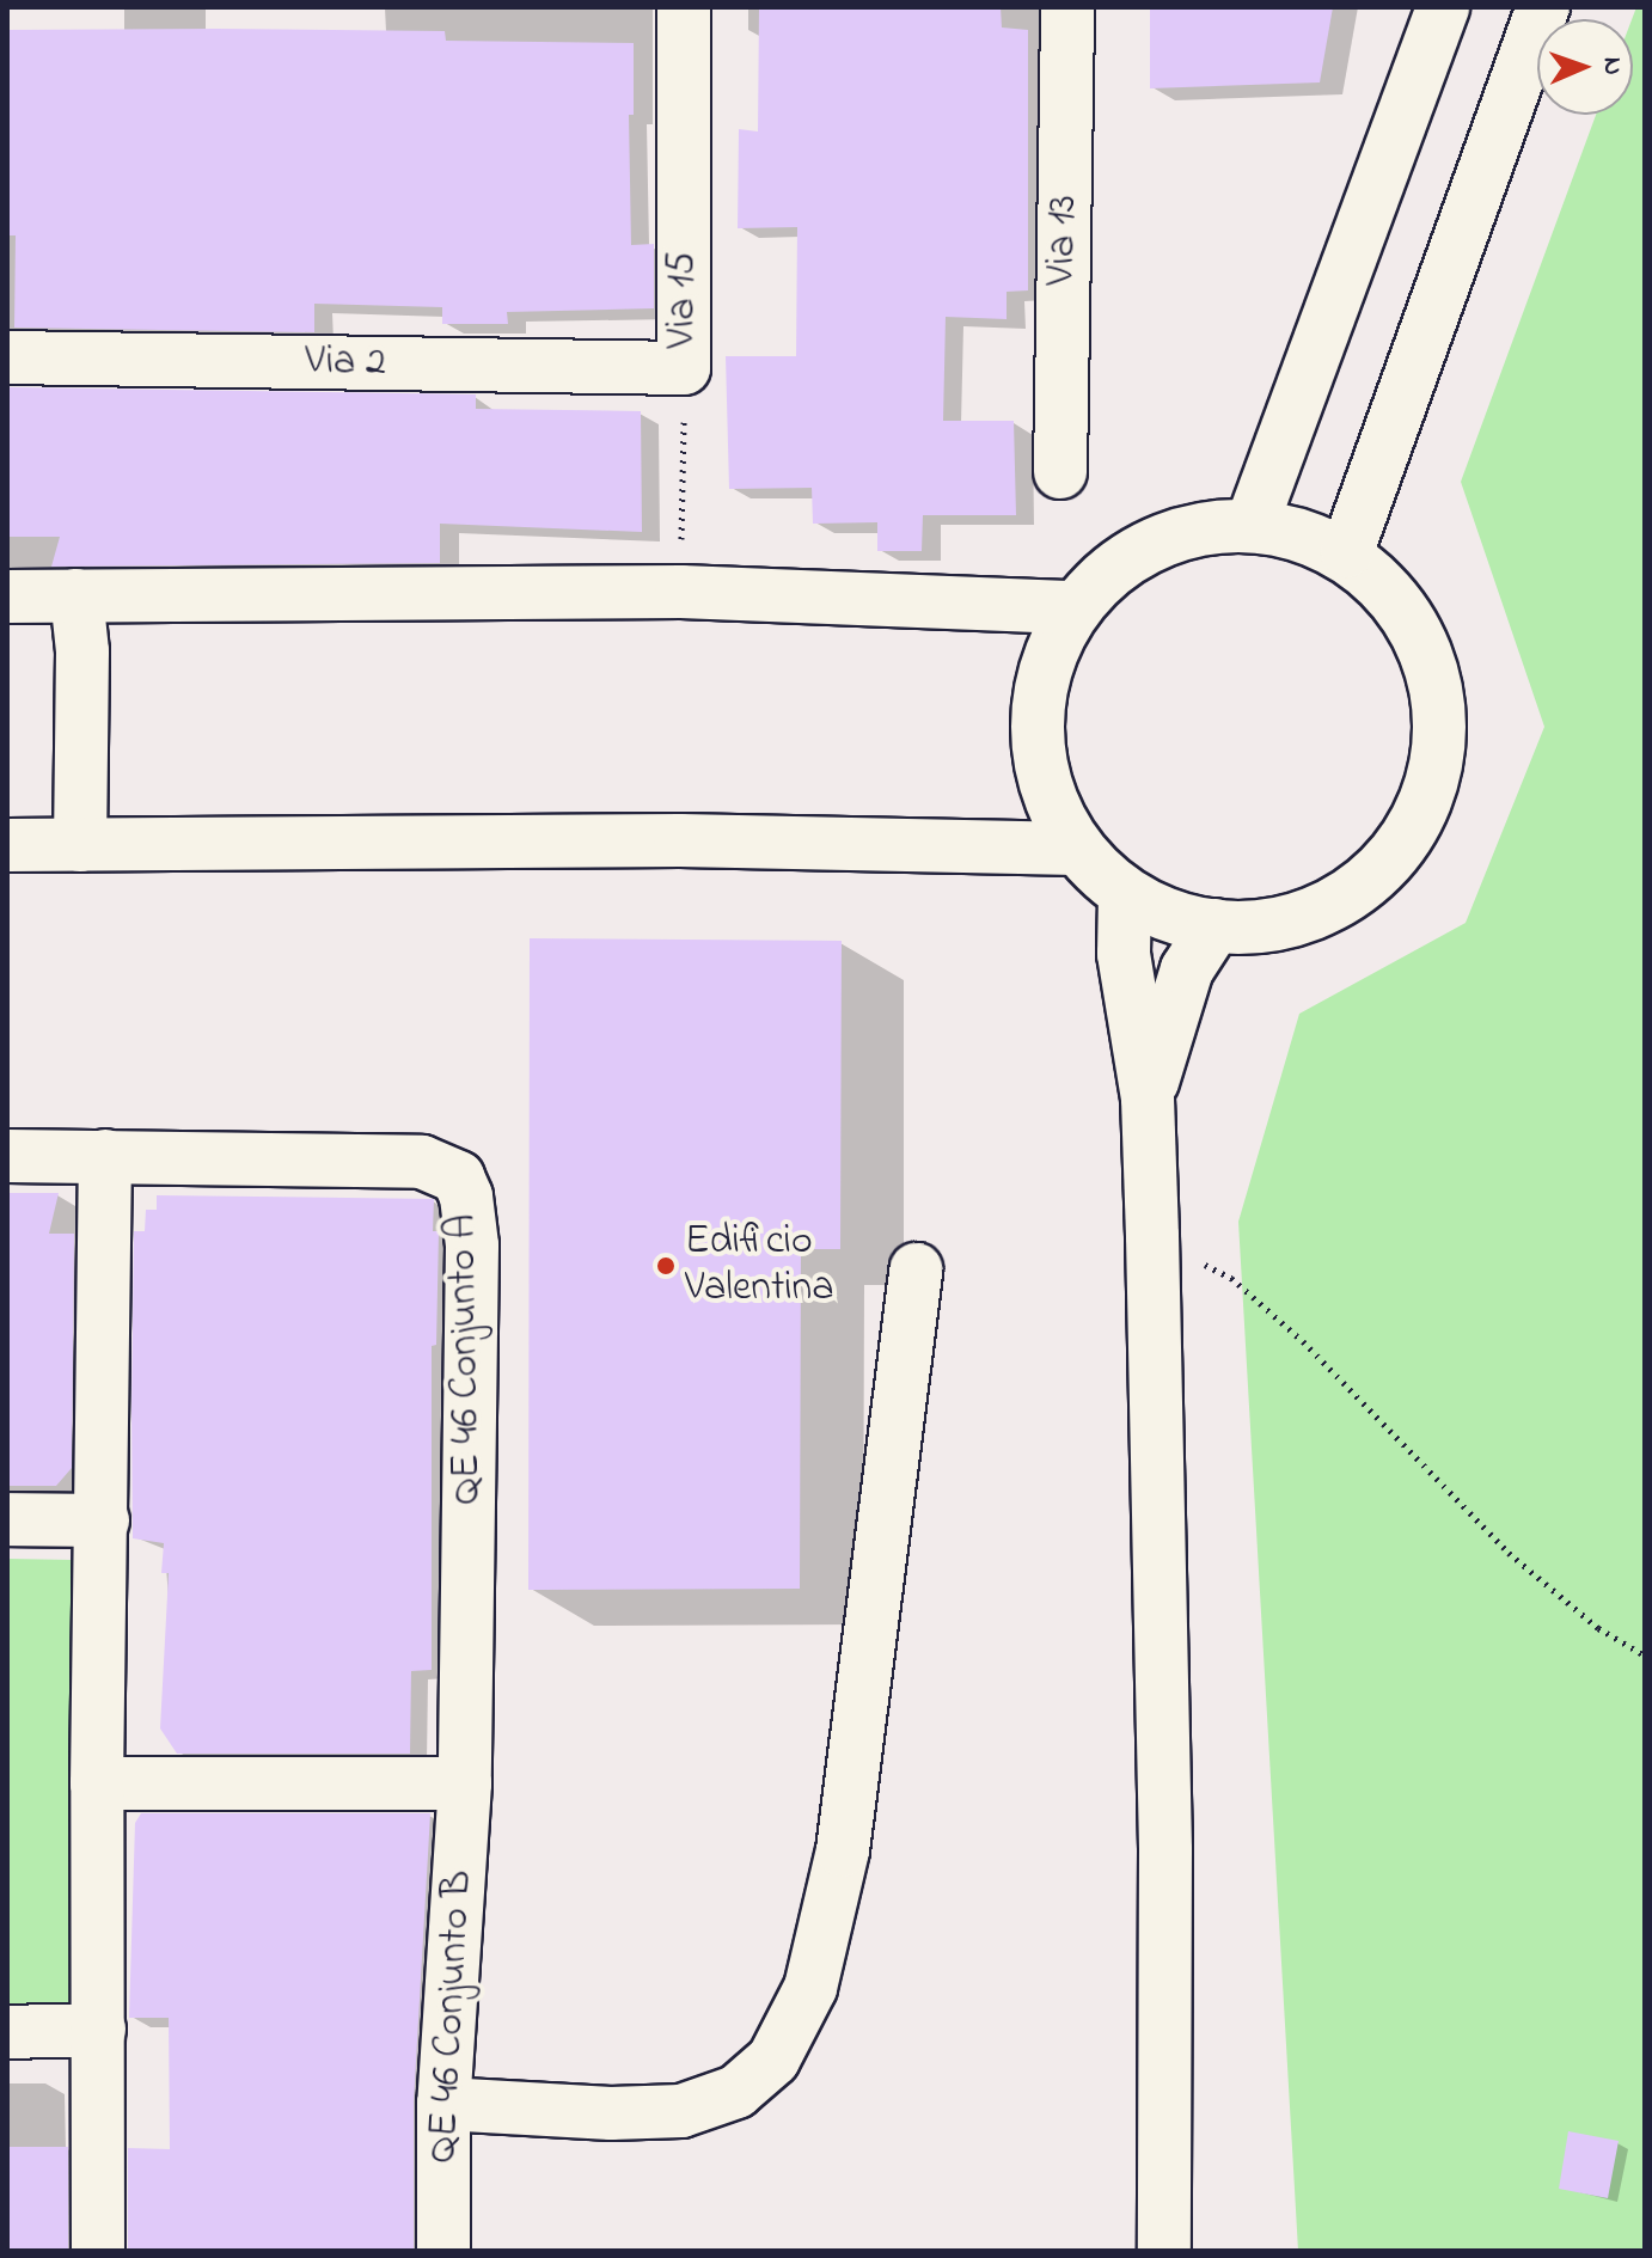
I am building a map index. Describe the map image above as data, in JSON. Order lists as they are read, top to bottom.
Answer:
{
  "streets": {
    "street": [
      "Via 13",
      "Via 15",
      "Via 2",
      "QE 46 Conjunto A",
      "QE 46 Conjunto B"
    ]
  },
  "crossings": [
    ["Via 15", "Via 2"],
    ["QE 46 Conjunto A", "QE 46 Conjunto B"]
  ],
  "places": ["Edificio Valentina"],
  "north": "right"
}
